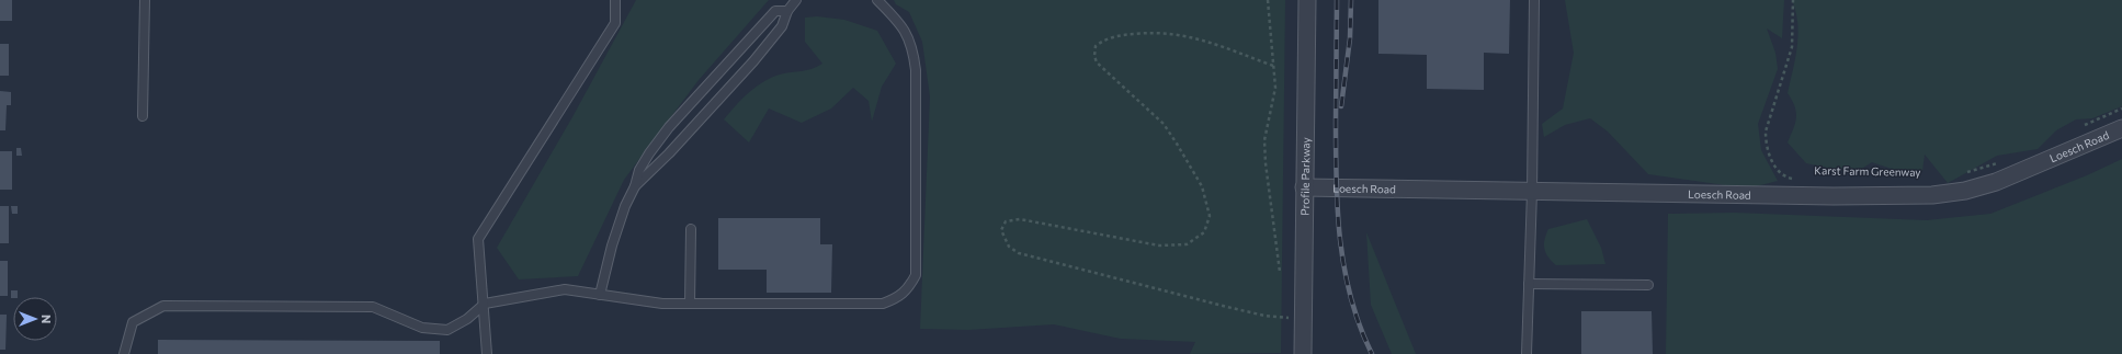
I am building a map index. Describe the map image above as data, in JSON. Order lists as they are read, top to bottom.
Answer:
{
  "streets": {
    "street": ["Loesch Road", "Profile Parkway"],
    "path": ["Karst Farm Greenway"]
  },
  "crossings": [
    ["Loesch Road", "Profile Parkway"]
  ],
  "north": "right"
}
